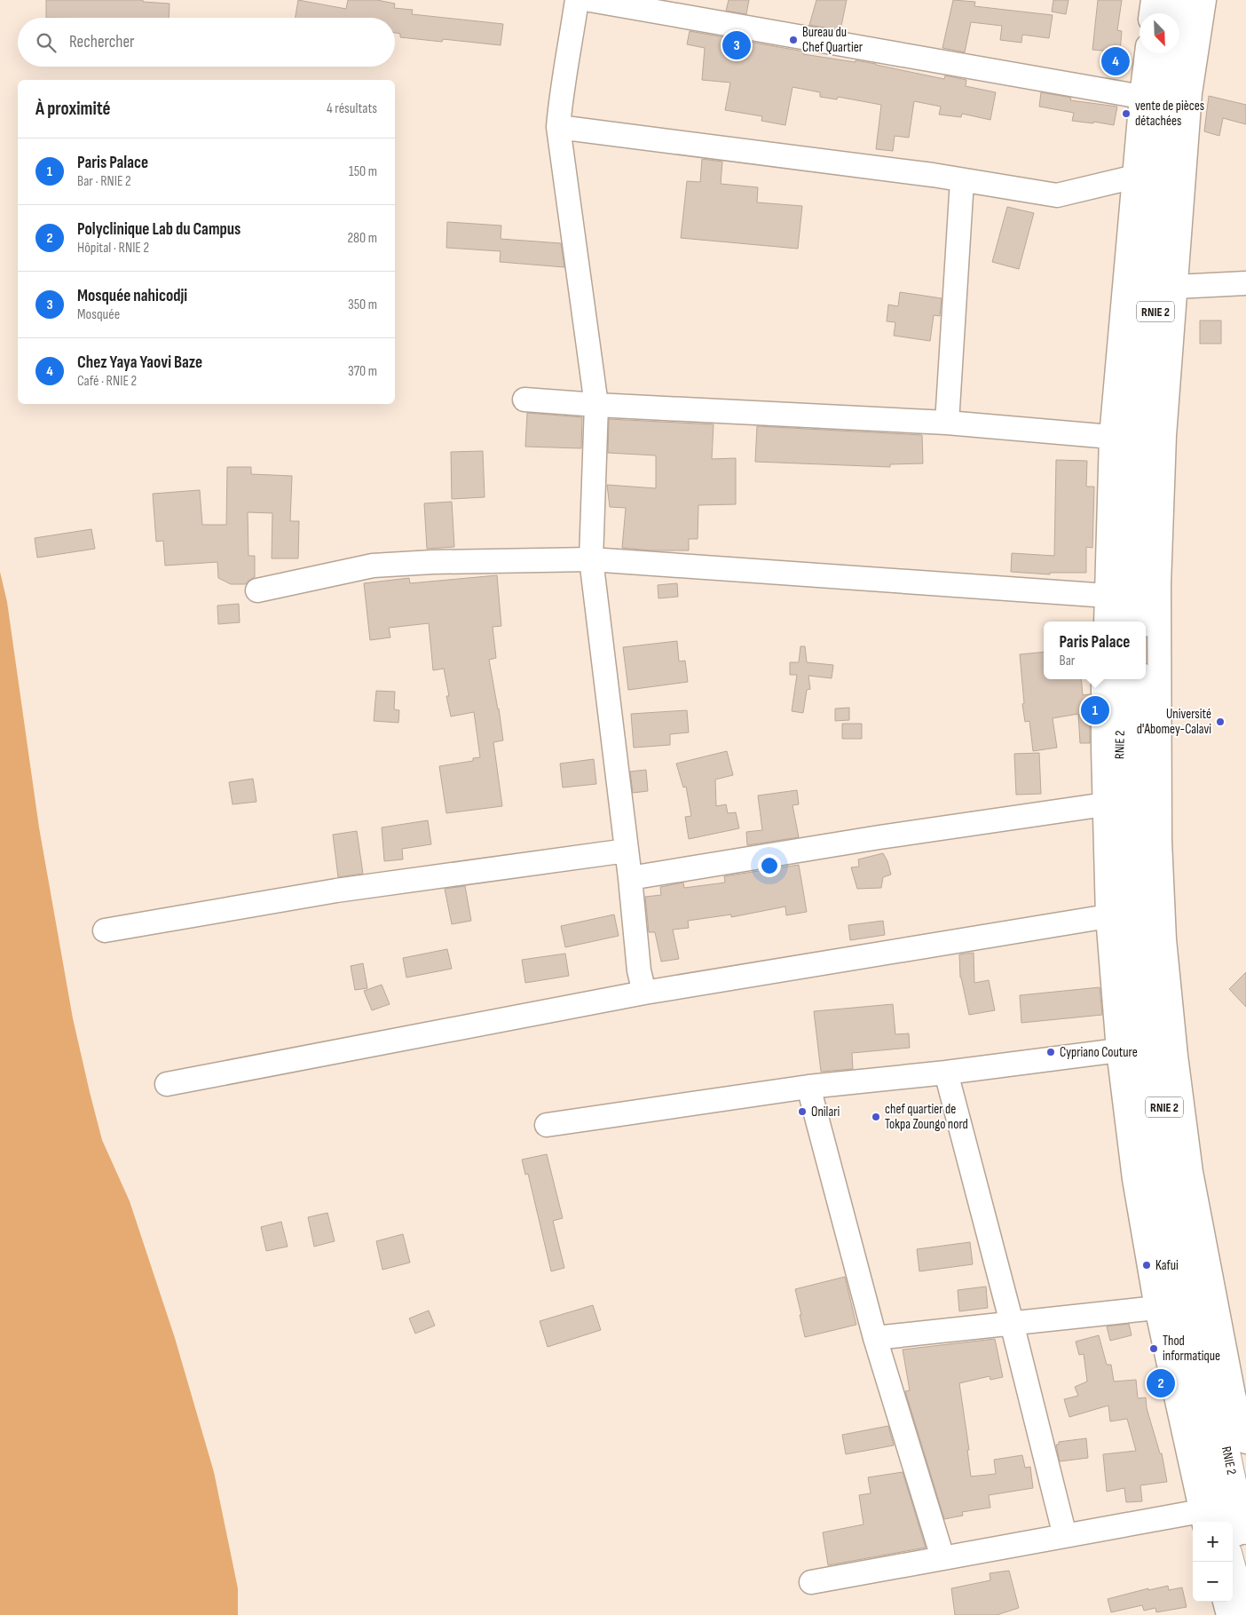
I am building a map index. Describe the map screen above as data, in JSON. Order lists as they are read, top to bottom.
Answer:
{
  "streets": {
    "highway": ["RNIE 2"]
  },
  "places": [
    "Bureau du Chef Quartier",
    "vente de pièces détachées",
    "Université d'Abomey-Calavi",
    "Cypriano Couture",
    "Onilari",
    "chef quartier de Tokpa Zoungo nord",
    "Kafui",
    "Thod informatique"
  ],
  "north": "bottom right",
  "page": {
    "search": "Rechercher",
    "pins": [
      "3",
      "4",
      "1",
      "2"
    ],
    "heading": ["À proximité", "4 résultats"],
    "list": [
      {
        "mark": "1",
        "name": "Paris Palace",
        "note": "Bar · RNIE 2",
        "value": "150 m"
      },
      {
        "mark": "2",
        "name": "Polyclinique Lab du Campus",
        "note": "Hôpital · RNIE 2",
        "value": "280 m"
      },
      {
        "mark": "3",
        "name": "Mosquée nahicodji",
        "note": "Mosquée",
        "value": "350 m"
      },
      {
        "mark": "4",
        "name": "Chez Yaya Yaovi Baze",
        "note": "Café · RNIE 2",
        "value": "370 m"
      }
    ],
    "popup": ["Paris Palace", "Bar"],
    "map_buttons": ["+", "−"]
  }
}
